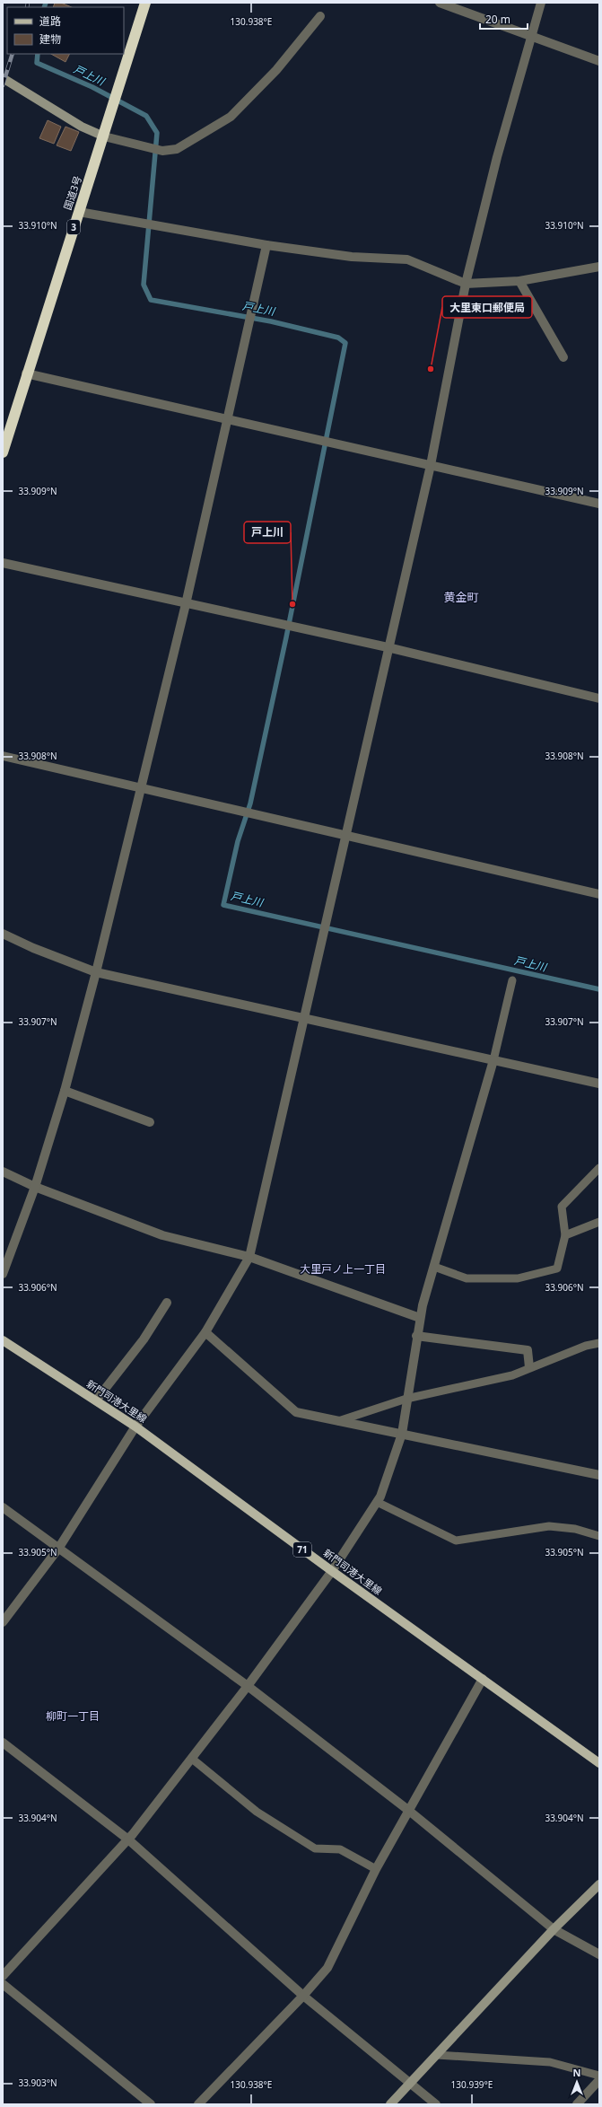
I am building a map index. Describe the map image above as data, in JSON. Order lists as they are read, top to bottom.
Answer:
{
  "streets": {
    "highway": ["国道3号", "3"],
    "main road": ["新門司港大里線", "71"]
  },
  "districts": ["黄金町", "大里戸ノ上一丁目", "柳町一丁目"],
  "water": ["戸上川"],
  "places": ["大里東口郵便局", "戸上川"],
  "legend": ["道路", "建物"],
  "scale_bar": "20 m",
  "north": "top",
  "coordinates": [
    "130.938°E",
    "33.910°N",
    "33.909°N",
    "33.908°N",
    "33.907°N",
    "33.906°N",
    "33.905°N",
    "33.904°N",
    "33.903°N",
    "130.939°E"
  ]
}
